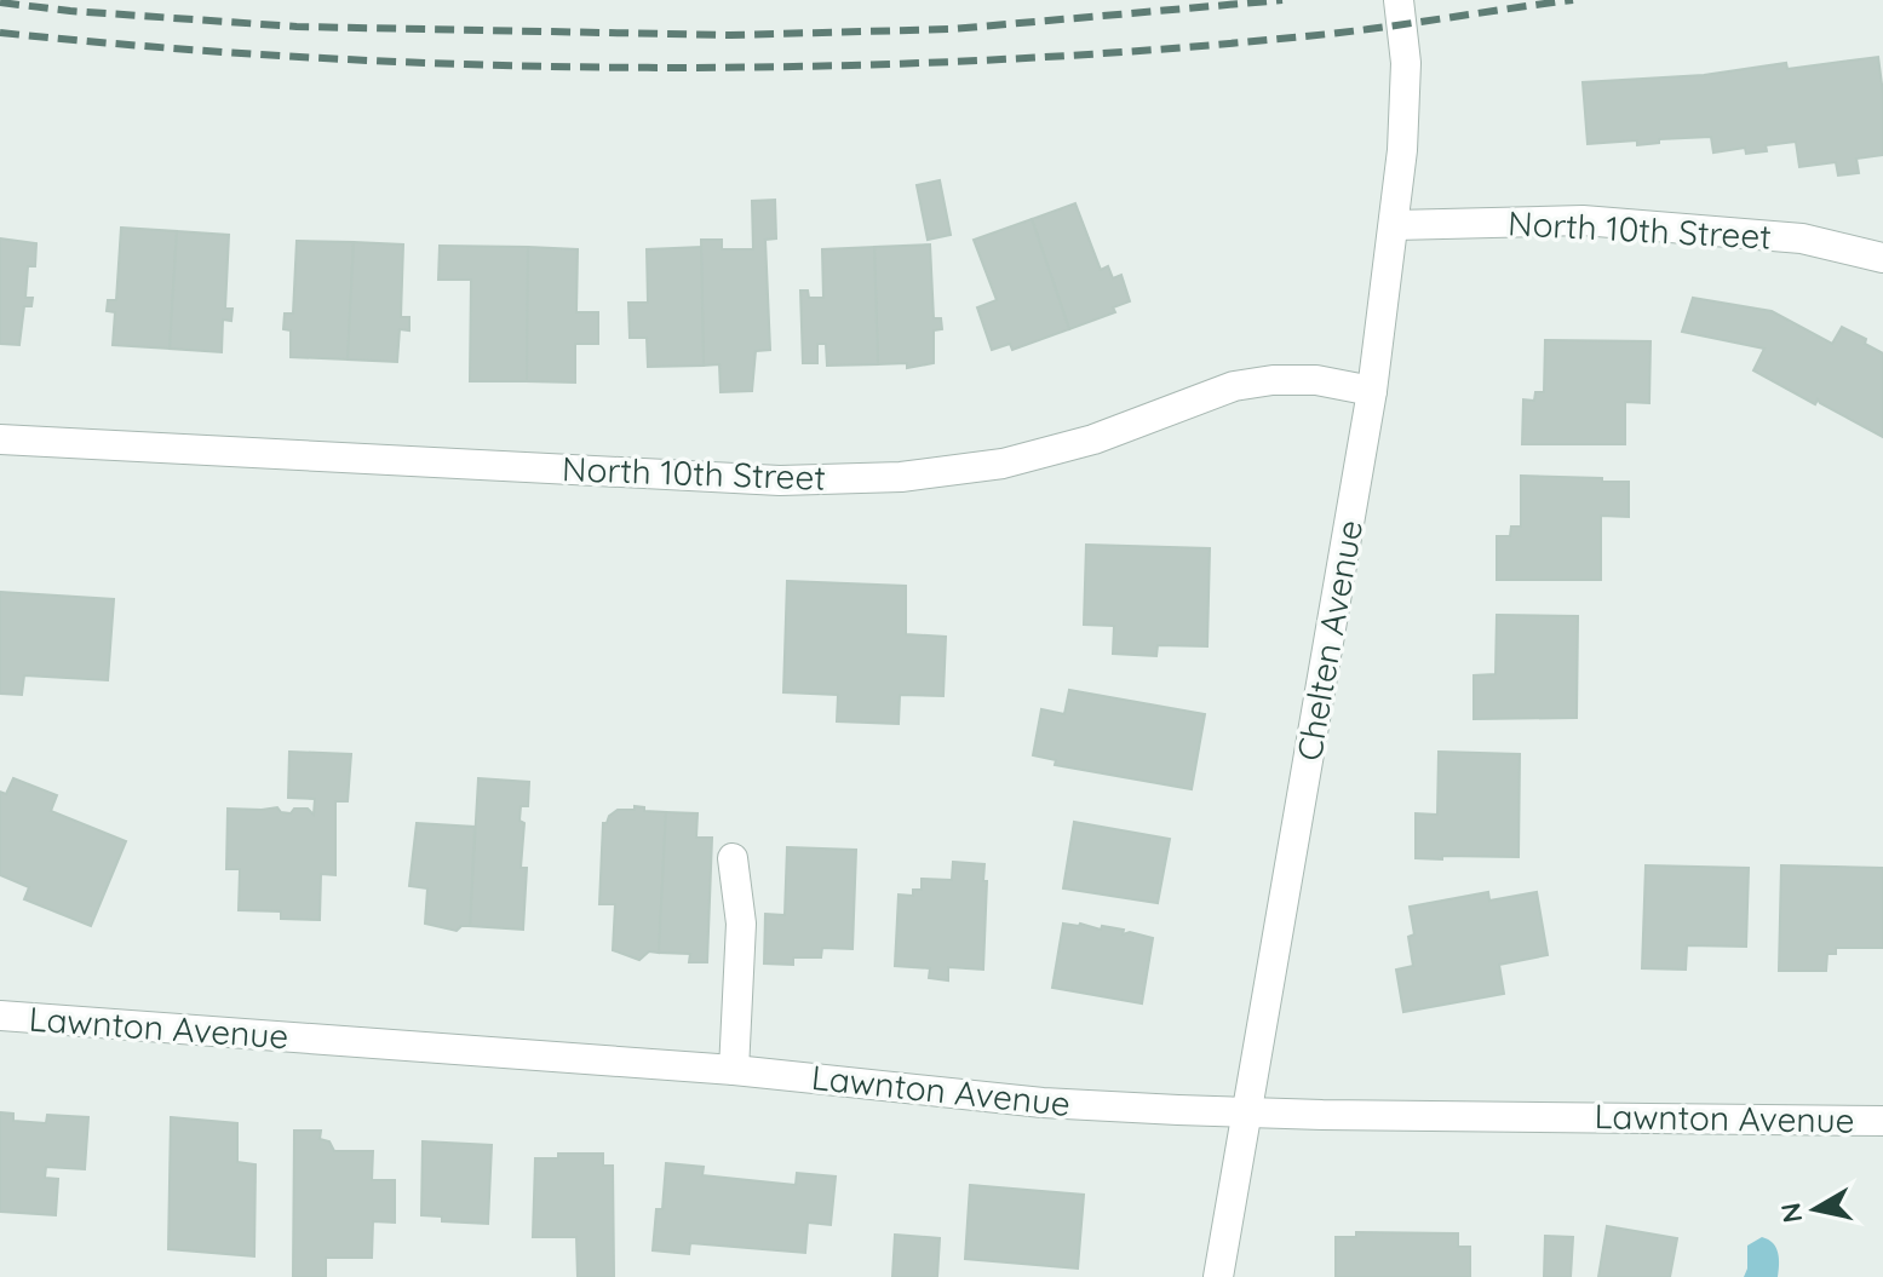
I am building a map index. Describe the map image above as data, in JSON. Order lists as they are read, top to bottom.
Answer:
{
  "streets": {
    "street": ["North 10th Street", "Chelten Avenue", "Lawnton Avenue"]
  },
  "crossings": [
    ["North 10th Street", "Chelten Avenue"],
    ["Chelten Avenue", "Lawnton Avenue"]
  ],
  "north": "left"
}
